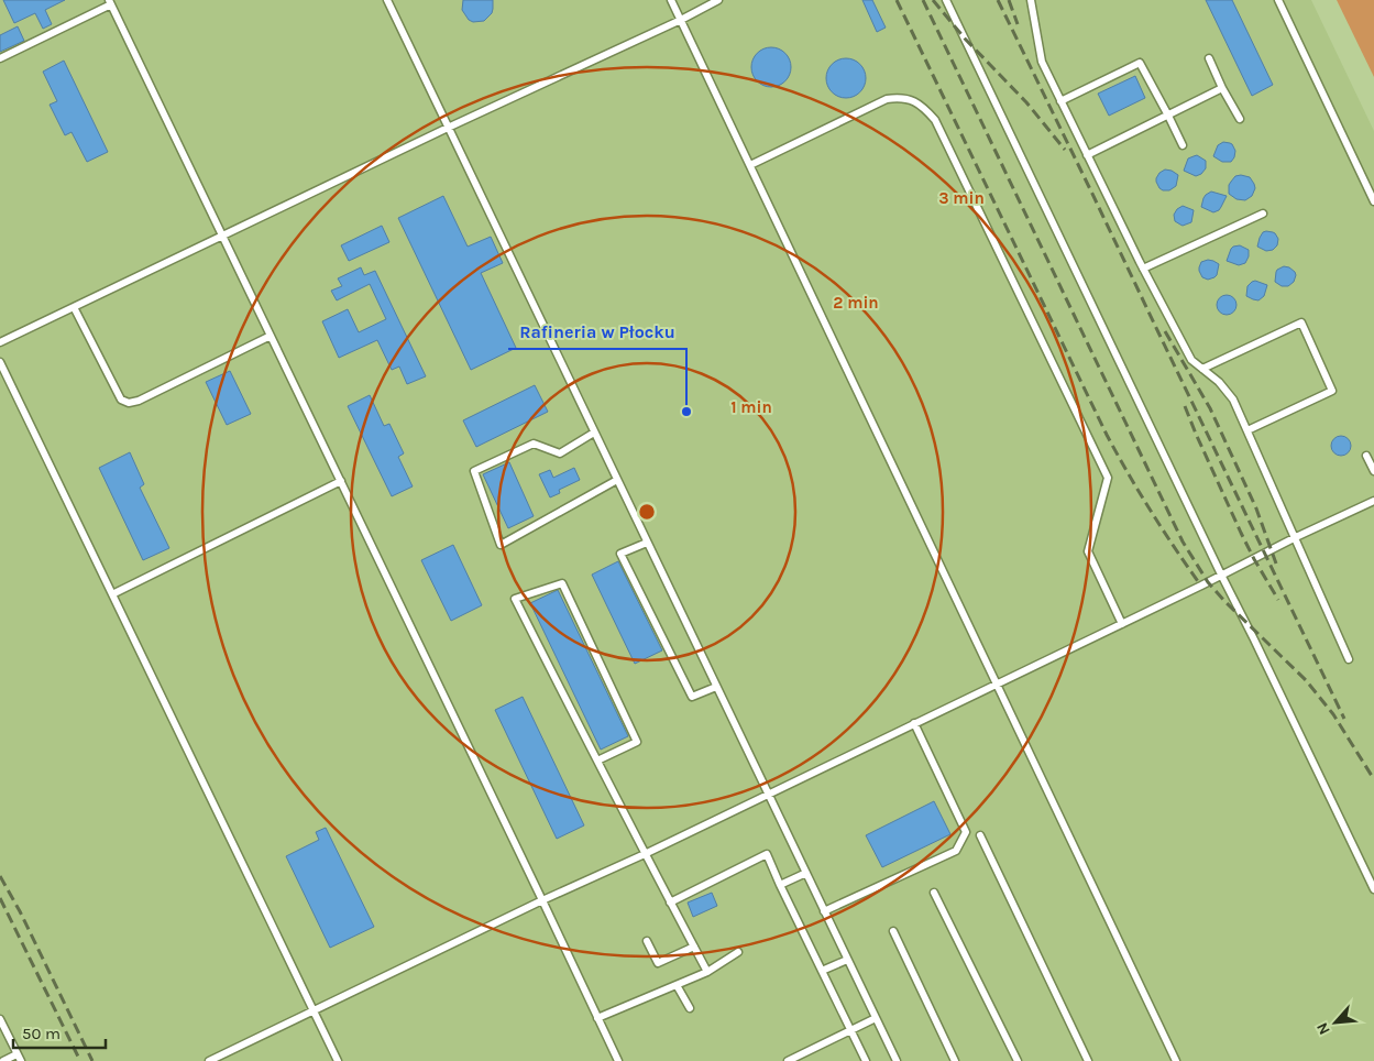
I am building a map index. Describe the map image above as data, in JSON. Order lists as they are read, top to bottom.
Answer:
{
  "places": ["Rafineria w Płocku"],
  "scale_bar": "50 m",
  "north": "bottom left",
  "rings": ["3 min", "2 min", "1 min"]
}
